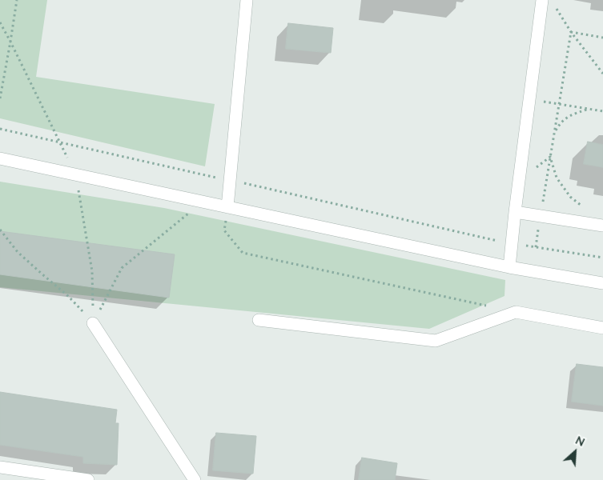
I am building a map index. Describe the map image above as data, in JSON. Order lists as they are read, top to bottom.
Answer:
{
  "north": "top right"
}
